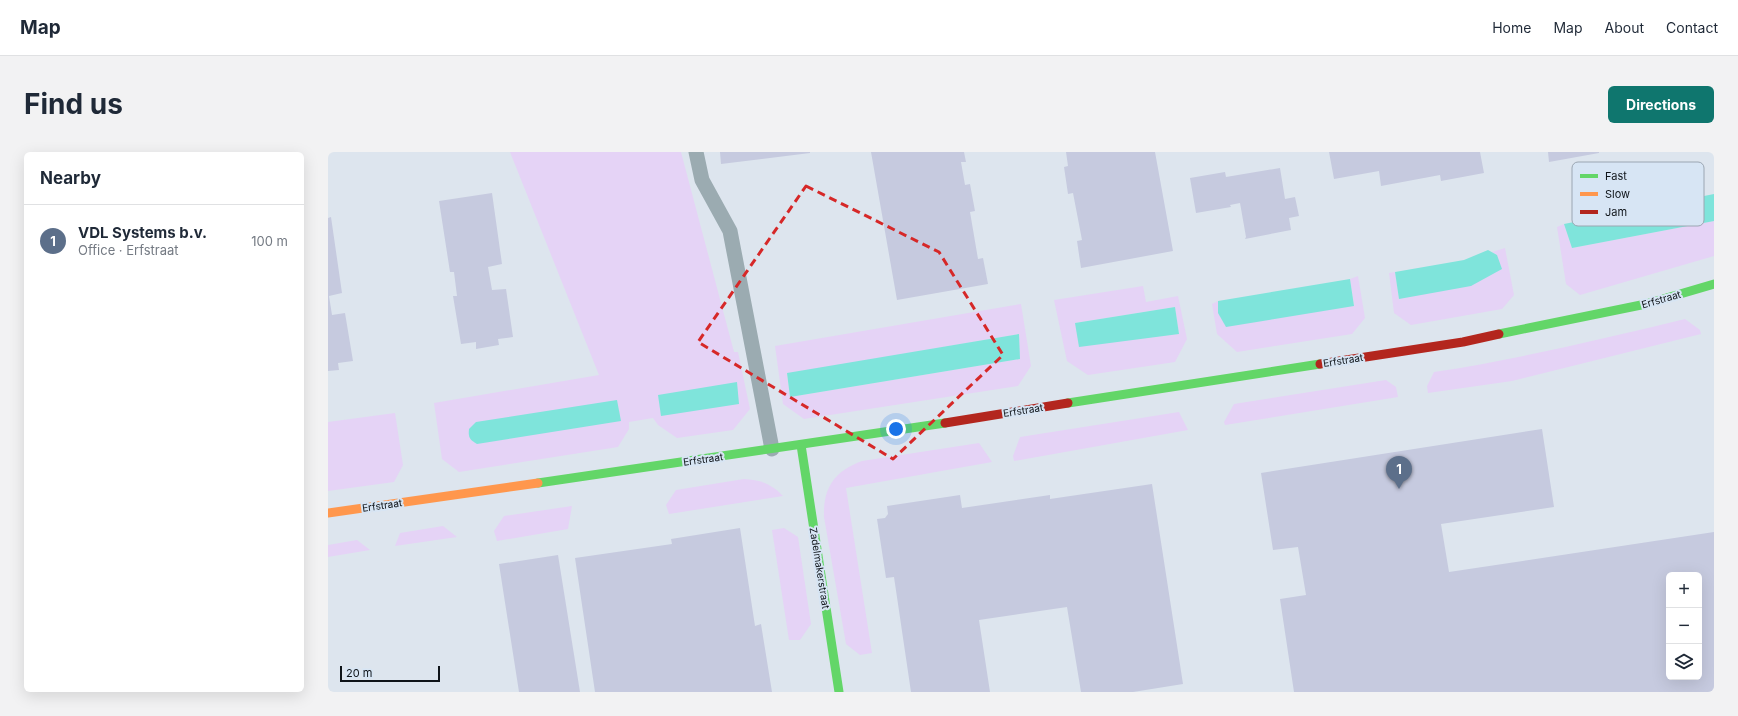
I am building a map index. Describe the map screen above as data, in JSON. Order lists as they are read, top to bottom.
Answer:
{
  "streets": {
    "street": ["Erfstraat", "Zadelmakerstraat"]
  },
  "crossings": [
    ["Erfstraat", "Zadelmakerstraat"]
  ],
  "legend": ["Fast", "Slow", "Jam"],
  "scale_bar": "20 m",
  "page": {
    "header": "Map",
    "nav": [
      "Home",
      "Map",
      "About",
      "Contact"
    ],
    "buttons": "Directions",
    "title": "Find us",
    "heading": "Nearby",
    "list": [
      {
        "mark": "1",
        "name": "VDL Systems b.v.",
        "note": "Office · Erfstraat",
        "value": "100 m"
      }
    ],
    "pins": "1",
    "map_buttons": ["+", "−"],
    "scale": "20 m"
  }
}
